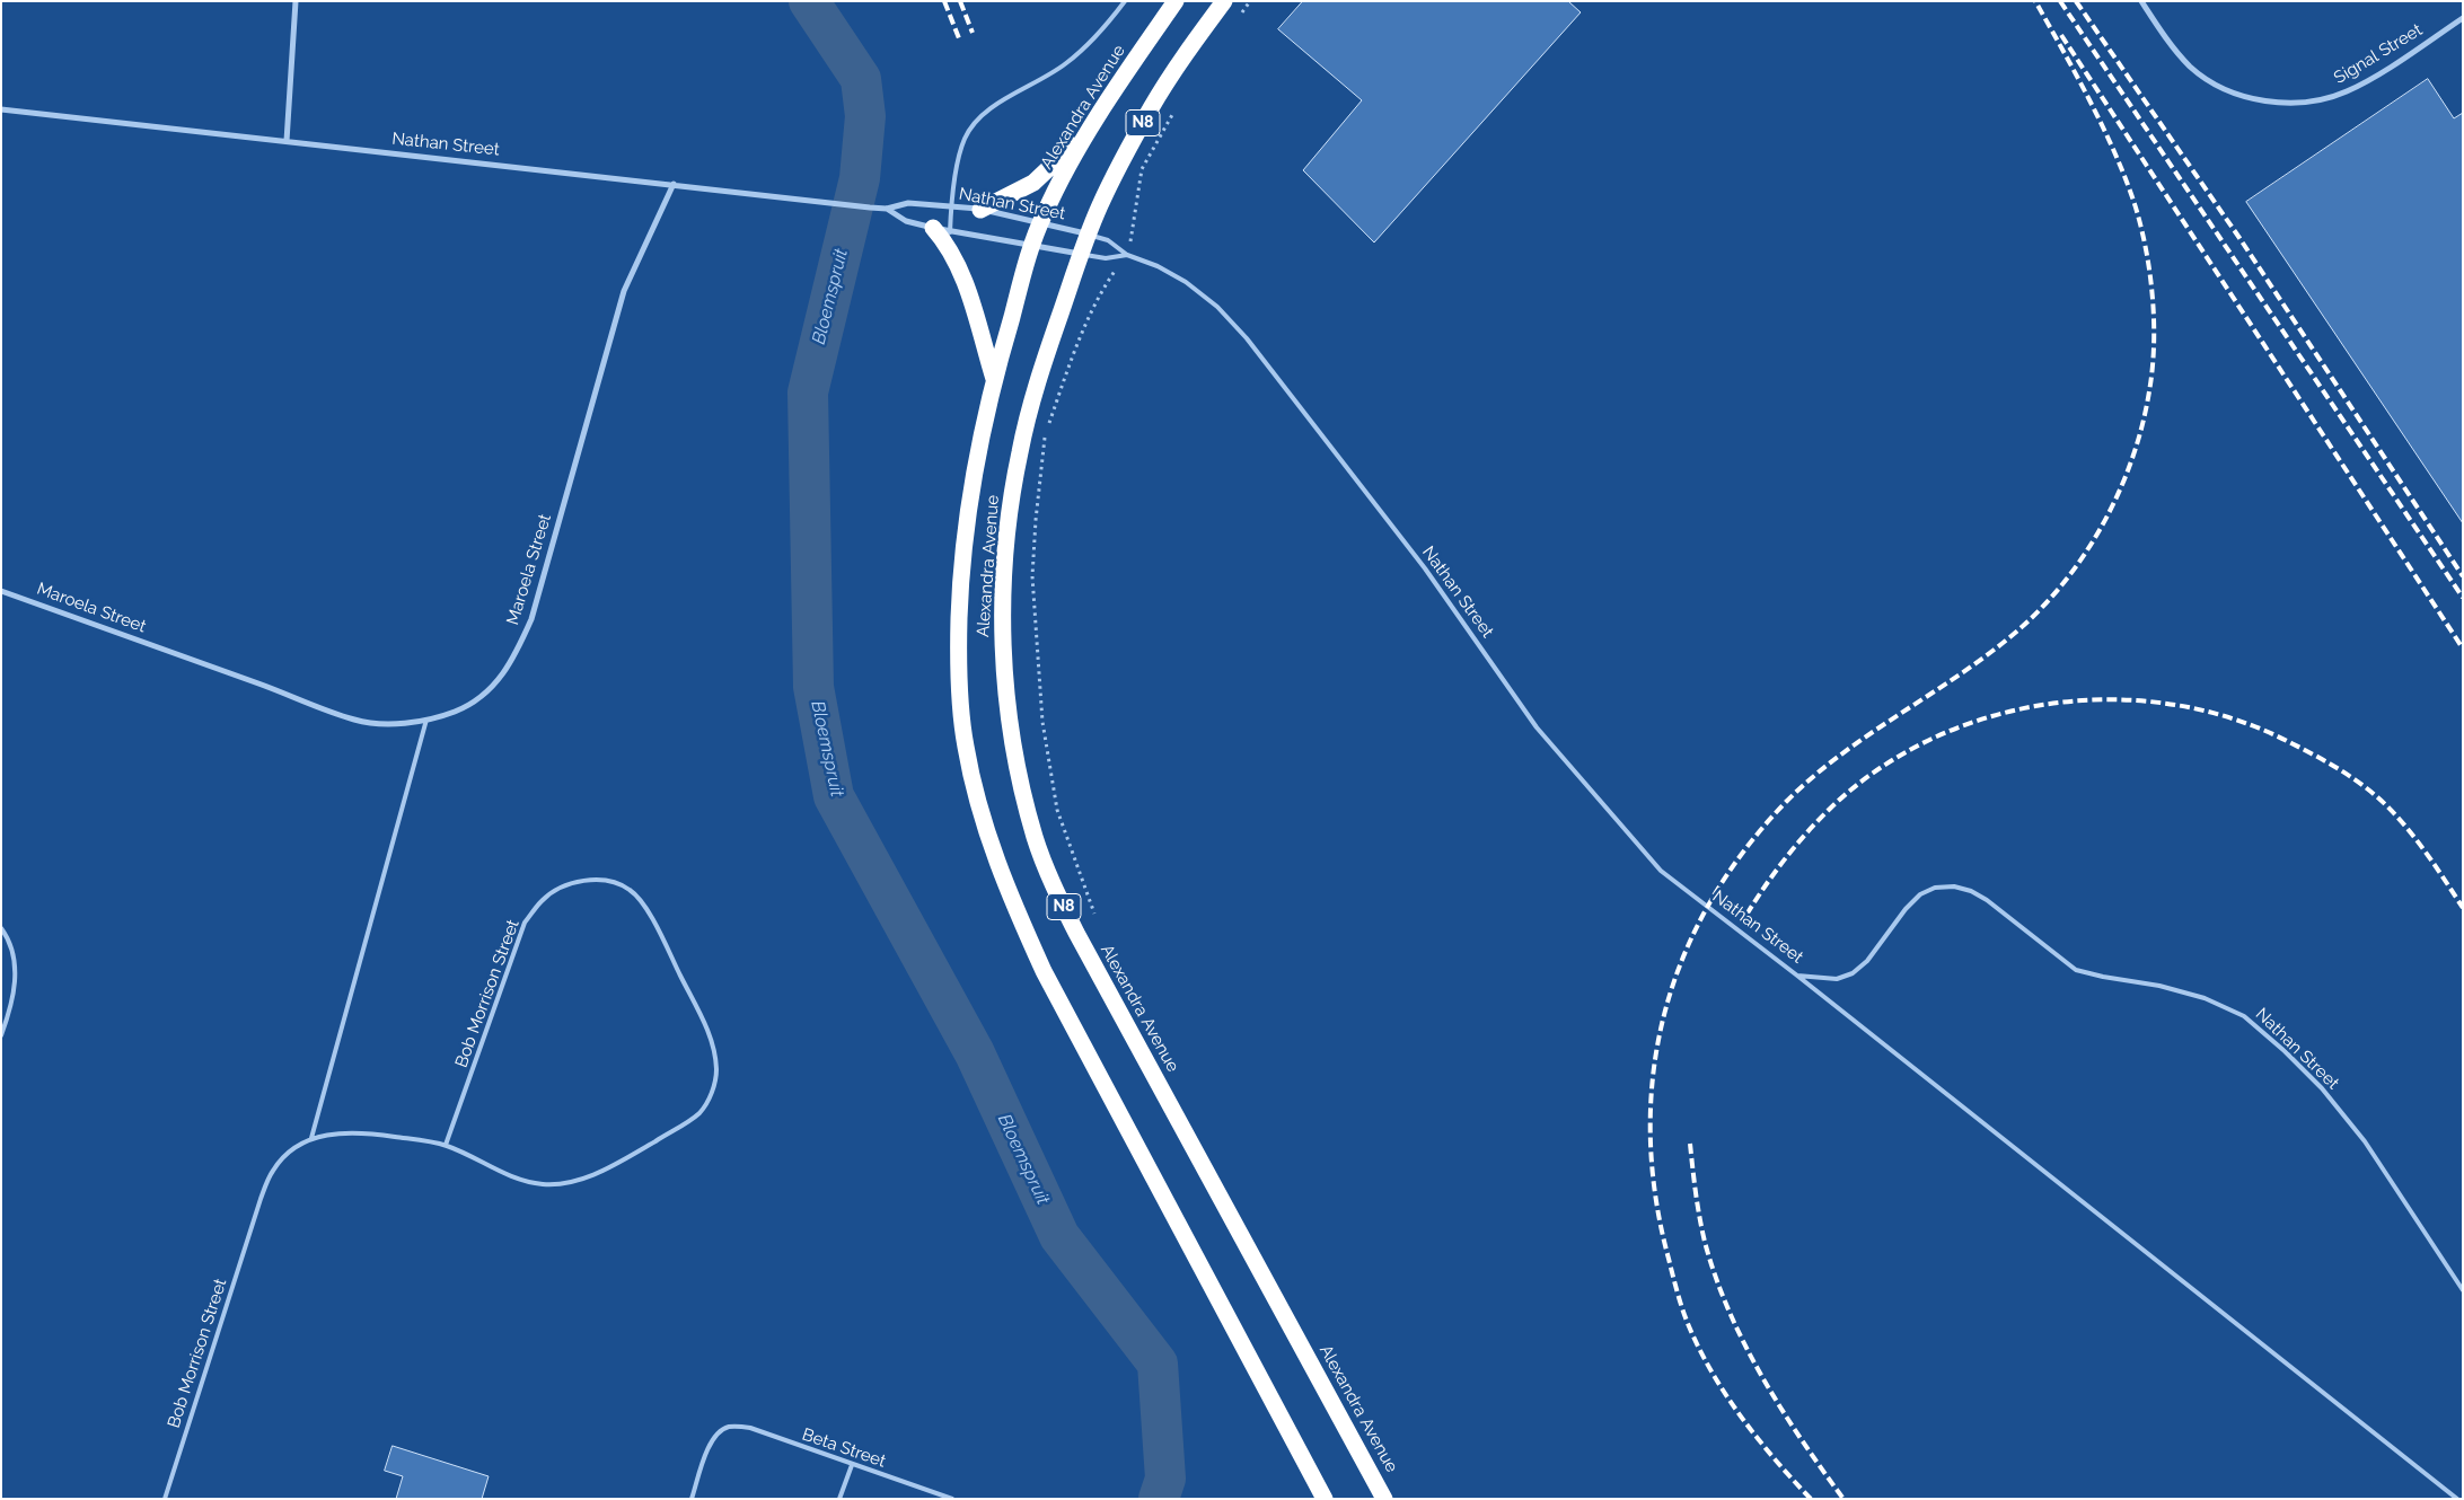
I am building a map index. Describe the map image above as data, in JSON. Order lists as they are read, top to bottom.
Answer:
{
  "streets": {
    "highway": ["Alexandra Avenue", "N8"],
    "street": ["Signal Street", "Nathan Street", "Maroela Street"],
    "lane": ["Bob Morrison Street", "Beta Street"]
  },
  "crossings": [
    ["Alexandra Avenue", "Nathan Street"],
    ["Nathan Street", "Maroela Street"]
  ],
  "water": ["Bloemspruit"]
}
